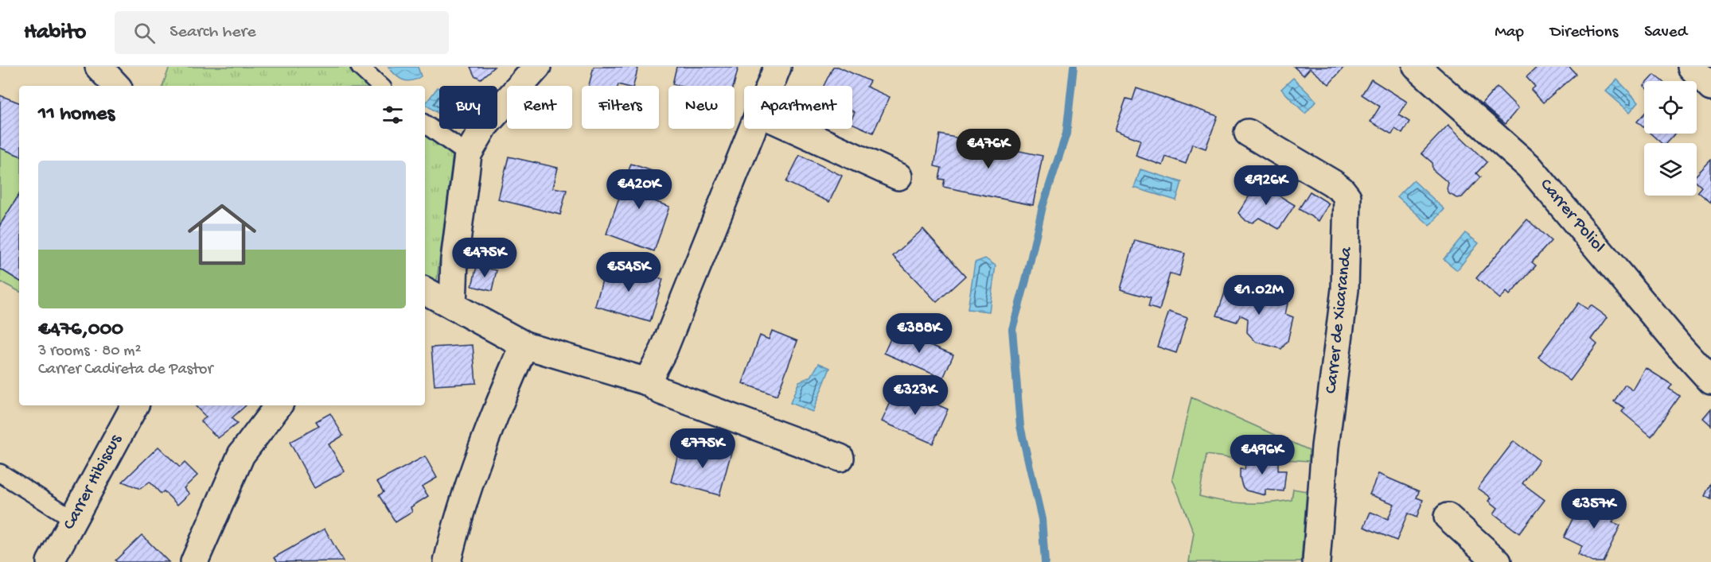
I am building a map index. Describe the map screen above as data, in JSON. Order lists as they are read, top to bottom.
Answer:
{
  "streets": {
    "street": ["Carrer Poliol", "Carrer de Xicaranda", "Carrer Hibiscus"]
  },
  "page": {
    "header": "Habito",
    "search": "Search here",
    "nav": ["Map", "Directions", "Saved"],
    "chip": [
      "Buy",
      "Rent",
      "Filters",
      "New",
      "Apartment"
    ],
    "heading": "11 homes",
    "price": [
      "€476K",
      "€926K",
      "€420K",
      "€475K",
      "€545K",
      "€1.02M",
      "€388K",
      "€323K",
      "€775K",
      "€496K",
      "€357K"
    ],
    "list": [
      {
        "name": "€476,000",
        "note": "3 rooms · 80 m² · Carrer Cadireta de Pastor"
      }
    ]
  }
}
